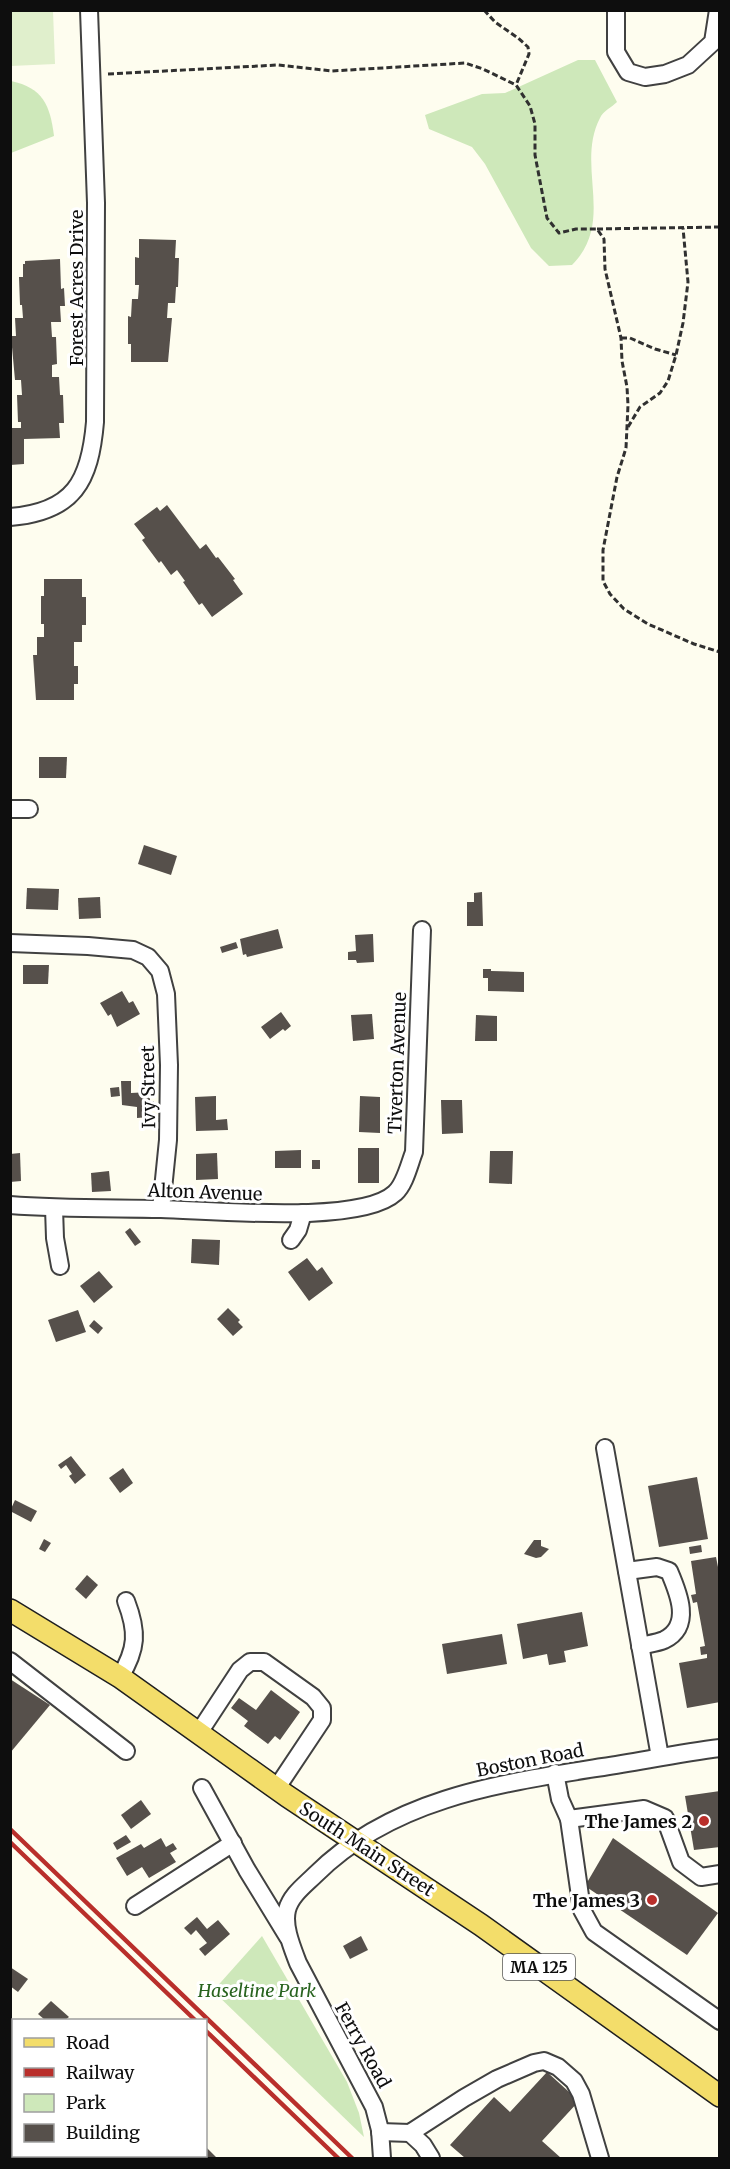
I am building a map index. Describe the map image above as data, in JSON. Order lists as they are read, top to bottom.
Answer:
{
  "streets": {
    "main road": ["South Main Street", "MA 125"],
    "street": [
      "Forest Acres Drive",
      "Tiverton Avenue",
      "Ivy Street",
      "Alton Avenue",
      "Boston Road",
      "Ferry Road"
    ]
  },
  "crossings": [
    ["Tiverton Avenue", "Alton Avenue"],
    ["Ivy Street", "Alton Avenue"],
    ["Boston Road", "South Main Street"],
    ["Boston Road", "Ferry Road"],
    ["South Main Street", "Ferry Road"]
  ],
  "parks": ["Haseltine Park"],
  "places": ["The James 2", "The James 3"],
  "legend": [
    "Road",
    "Railway",
    "Park",
    "Building"
  ]
}
